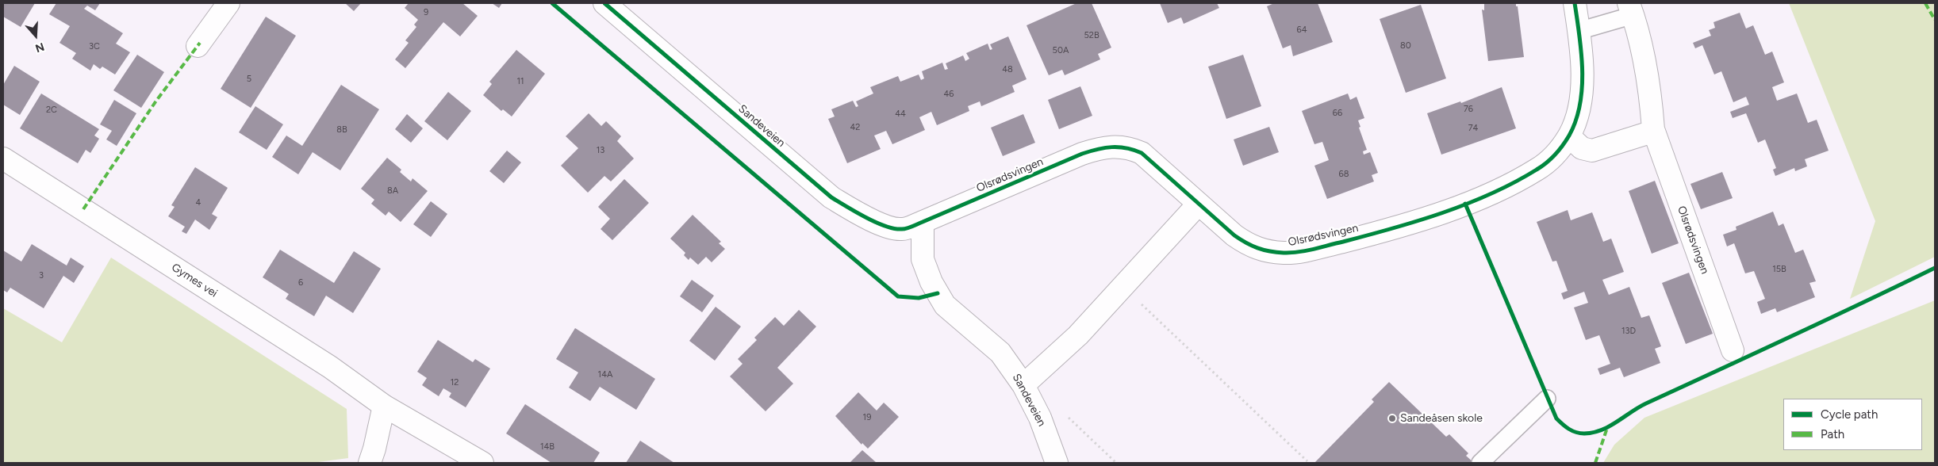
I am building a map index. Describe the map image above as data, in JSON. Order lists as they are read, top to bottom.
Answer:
{
  "streets": {
    "street": ["Sandeveien", "Olsrødsvingen", "Gymes vei"]
  },
  "crossings": [
    ["Sandeveien", "Olsrødsvingen"]
  ],
  "places": ["Sandeåsen skole"],
  "house_numbers": [
    "9",
    "64",
    "52B",
    "80",
    "3C",
    "50A",
    "48",
    "5",
    "11",
    "46",
    "76",
    "2C",
    "66",
    "44",
    "42",
    "74",
    "8B",
    "13",
    "68",
    "8A",
    "4",
    "15B",
    "3",
    "6",
    "13D",
    "14A",
    "12",
    "19",
    "14B"
  ],
  "legend": ["Cycle path", "Path"],
  "north": "bottom"
}
